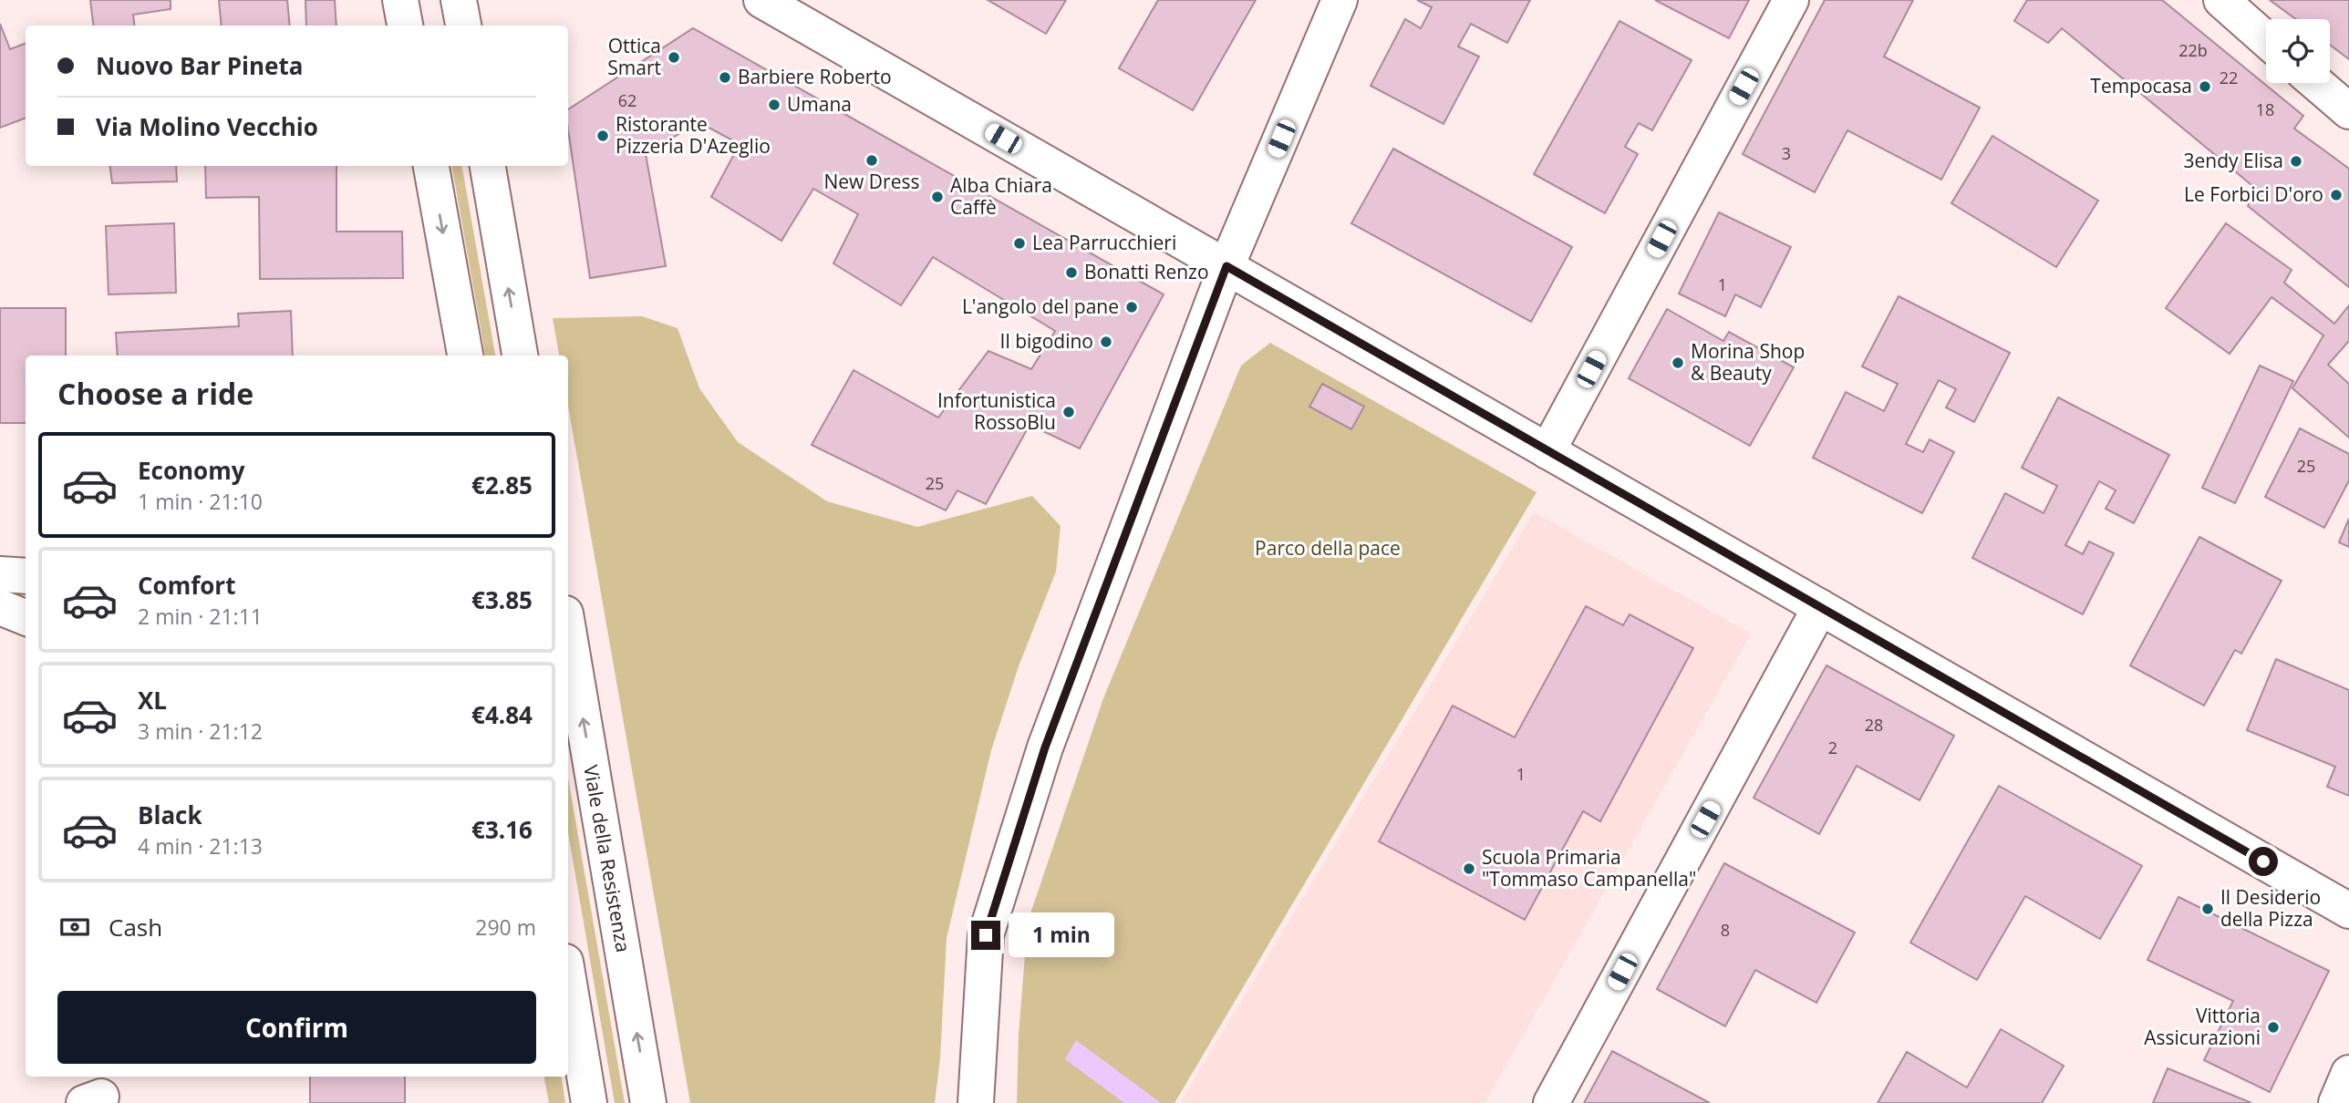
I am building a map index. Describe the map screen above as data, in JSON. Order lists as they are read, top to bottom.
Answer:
{
  "streets": {
    "street": ["Viale della Resistenza"]
  },
  "one_way": ["Viale della Resistenza"],
  "parks": ["Parco della pace"],
  "places": [
    "Ottica Smart",
    "Barbiere Roberto",
    "Tempocasa",
    "Umana",
    "Ristorante Pizzeria D'Azeglio",
    "New Dress",
    "3endy Elisa",
    "Le Forbici D'oro",
    "Alba Chiara Caffè",
    "Lea Parrucchieri",
    "Bonatti Renzo",
    "L'angolo del pane",
    "Il bigodino",
    "Morina Shop & Beauty",
    "Infortunistica RossoBlu",
    "Scuola Primaria \"Tommaso Campanella\"",
    "Il Desiderio della Pizza",
    "Vittoria Assicurazioni"
  ],
  "house_numbers": [
    "22b",
    "22",
    "62",
    "18",
    "3",
    "1",
    "25",
    "25",
    "28",
    "2",
    "1",
    "8"
  ],
  "page": {
    "banner": ["Nuovo Bar Pineta", "Via Molino Vecchio"],
    "heading": "Choose a ride",
    "list": [
      {
        "name": "Economy",
        "note": "1 min · 21:10",
        "value": "€2.85"
      },
      {
        "name": "Comfort",
        "note": "2 min · 21:11",
        "value": "€3.85"
      },
      {
        "name": "XL",
        "note": "3 min · 21:12",
        "value": "€4.84"
      },
      {
        "name": "Black",
        "note": "4 min · 21:13",
        "value": "€3.16"
      }
    ],
    "pay": ["Cash", "290 m"],
    "bubble": "1 min",
    "buttons": "Confirm"
  }
}
